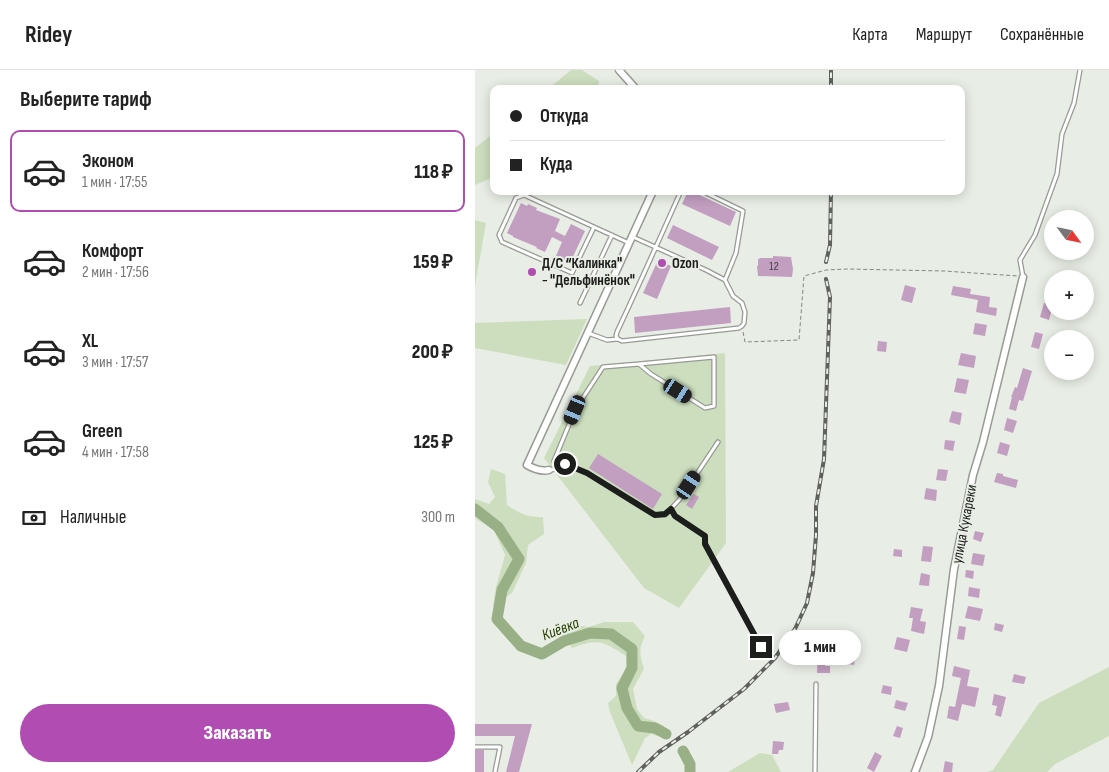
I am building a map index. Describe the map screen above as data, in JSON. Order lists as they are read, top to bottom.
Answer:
{
  "streets": {
    "street": ["улица Кукареки"]
  },
  "water": ["Киёвка"],
  "places": ["Ozon", "Д/С “Калинка\" - \"Дельфинёнок\""],
  "house_numbers": ["12"],
  "north": "bottom right",
  "page": {
    "header": "Ridey",
    "nav": ["Карта", "Маршрут", "Сохранённые"],
    "heading": "Выберите тариф",
    "banner": ["Откуда", "Куда"],
    "list": [
      {
        "name": "Эконом",
        "note": "1 мин · 17:55",
        "value": "118 ₽"
      },
      {
        "name": "Комфорт",
        "note": "2 мин · 17:56",
        "value": "159 ₽"
      },
      {
        "name": "XL",
        "note": "3 мин · 17:57",
        "value": "200 ₽"
      },
      {
        "name": "Green",
        "note": "4 мин · 17:58",
        "value": "125 ₽"
      }
    ],
    "map_buttons": ["+", "−"],
    "pay": ["Наличные", "300 m"],
    "bubble": "1 мин",
    "buttons": "Заказать"
  }
}
